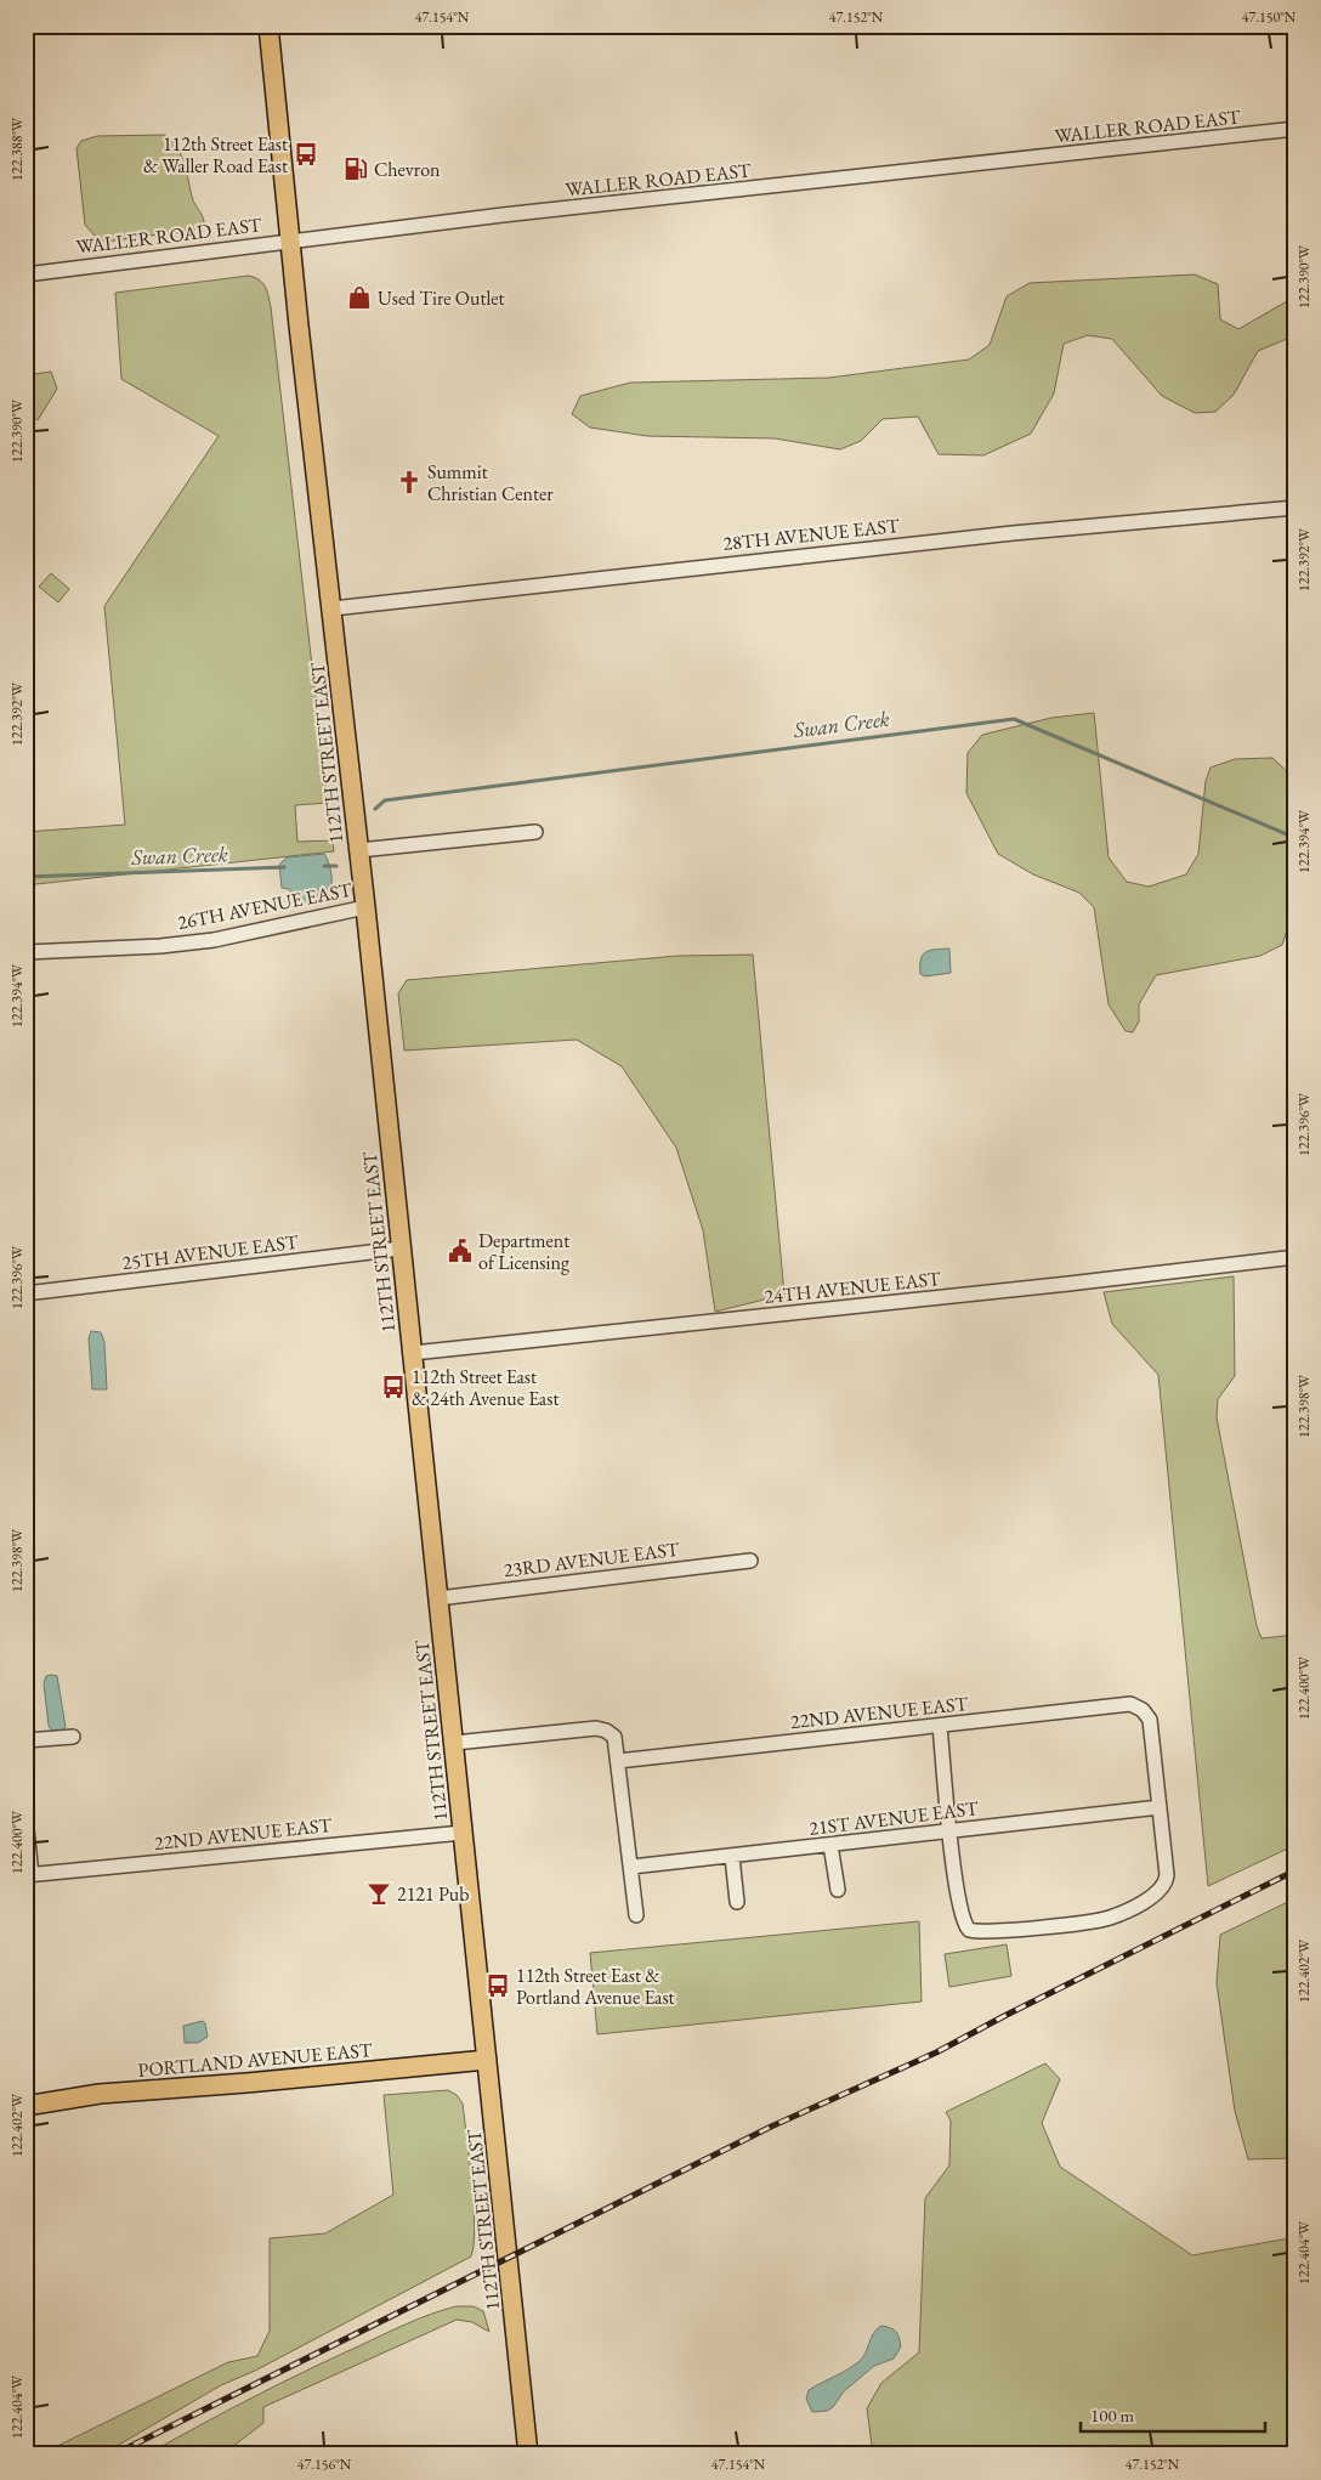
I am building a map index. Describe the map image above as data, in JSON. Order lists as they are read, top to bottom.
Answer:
{
  "streets": {
    "main road": ["112TH STREET EAST", "PORTLAND AVENUE EAST"],
    "street": [
      "WALLER ROAD EAST",
      "28TH AVENUE EAST",
      "26TH AVENUE EAST",
      "25TH AVENUE EAST",
      "24TH AVENUE EAST",
      "23RD AVENUE EAST",
      "22ND AVENUE EAST",
      "21ST AVENUE EAST"
    ]
  },
  "crossings": [
    ["WALLER ROAD EAST", "112TH STREET EAST"],
    ["28TH AVENUE EAST", "112TH STREET EAST"],
    ["112TH STREET EAST", "26TH AVENUE EAST"],
    ["112TH STREET EAST", "25TH AVENUE EAST"],
    ["112TH STREET EAST", "24TH AVENUE EAST"],
    ["112TH STREET EAST", "23RD AVENUE EAST"],
    ["112TH STREET EAST", "22ND AVENUE EAST"],
    ["112TH STREET EAST", "PORTLAND AVENUE EAST"],
    ["22ND AVENUE EAST", "21ST AVENUE EAST"]
  ],
  "water": ["Swan Creek"],
  "places": {
    "bus stop": ["112th Street East & Waller Road East", "112th Street East & 24th Avenue East", "112th Street East & Portland Avenue East"],
    "fuel station": ["Chevron"],
    "shop": ["Used Tire Outlet"],
    "church": ["Summit Christian Center"],
    "public building": ["Department of Licensing"],
    "bar": ["2121 Pub"]
  },
  "scale_bar": "100 m",
  "coordinates": [
    "47.154°N",
    "47.152°N",
    "47.150°N",
    "122.388°W",
    "122.390°W",
    "122.392°W",
    "122.394°W",
    "122.396°W",
    "122.398°W",
    "122.400°W",
    "122.402°W",
    "122.404°W",
    "47.156°N"
  ]
}
